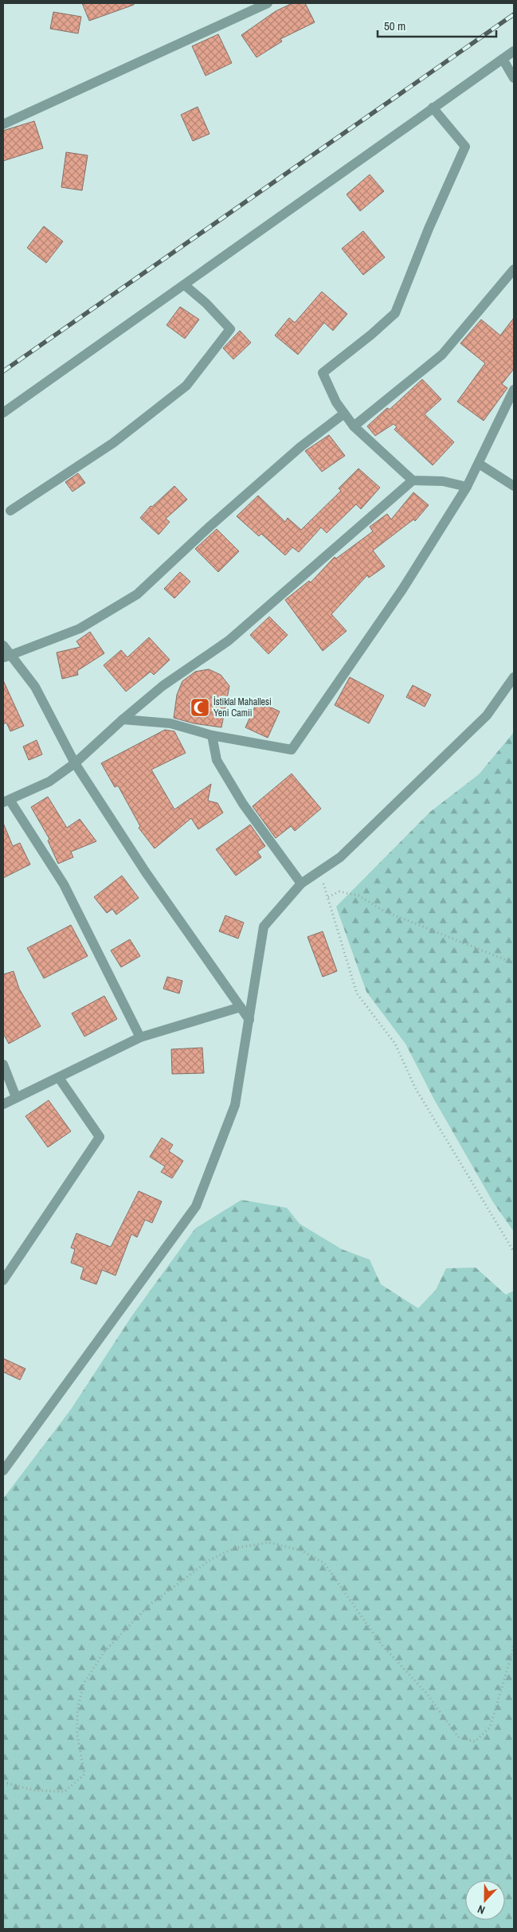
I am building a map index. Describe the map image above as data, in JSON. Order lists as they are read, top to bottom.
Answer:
{
  "places": {
    "mosque": ["İstiklal Mahallesi Yeni Camii"]
  },
  "scale_bar": "50 m",
  "north": "bottom"
}
